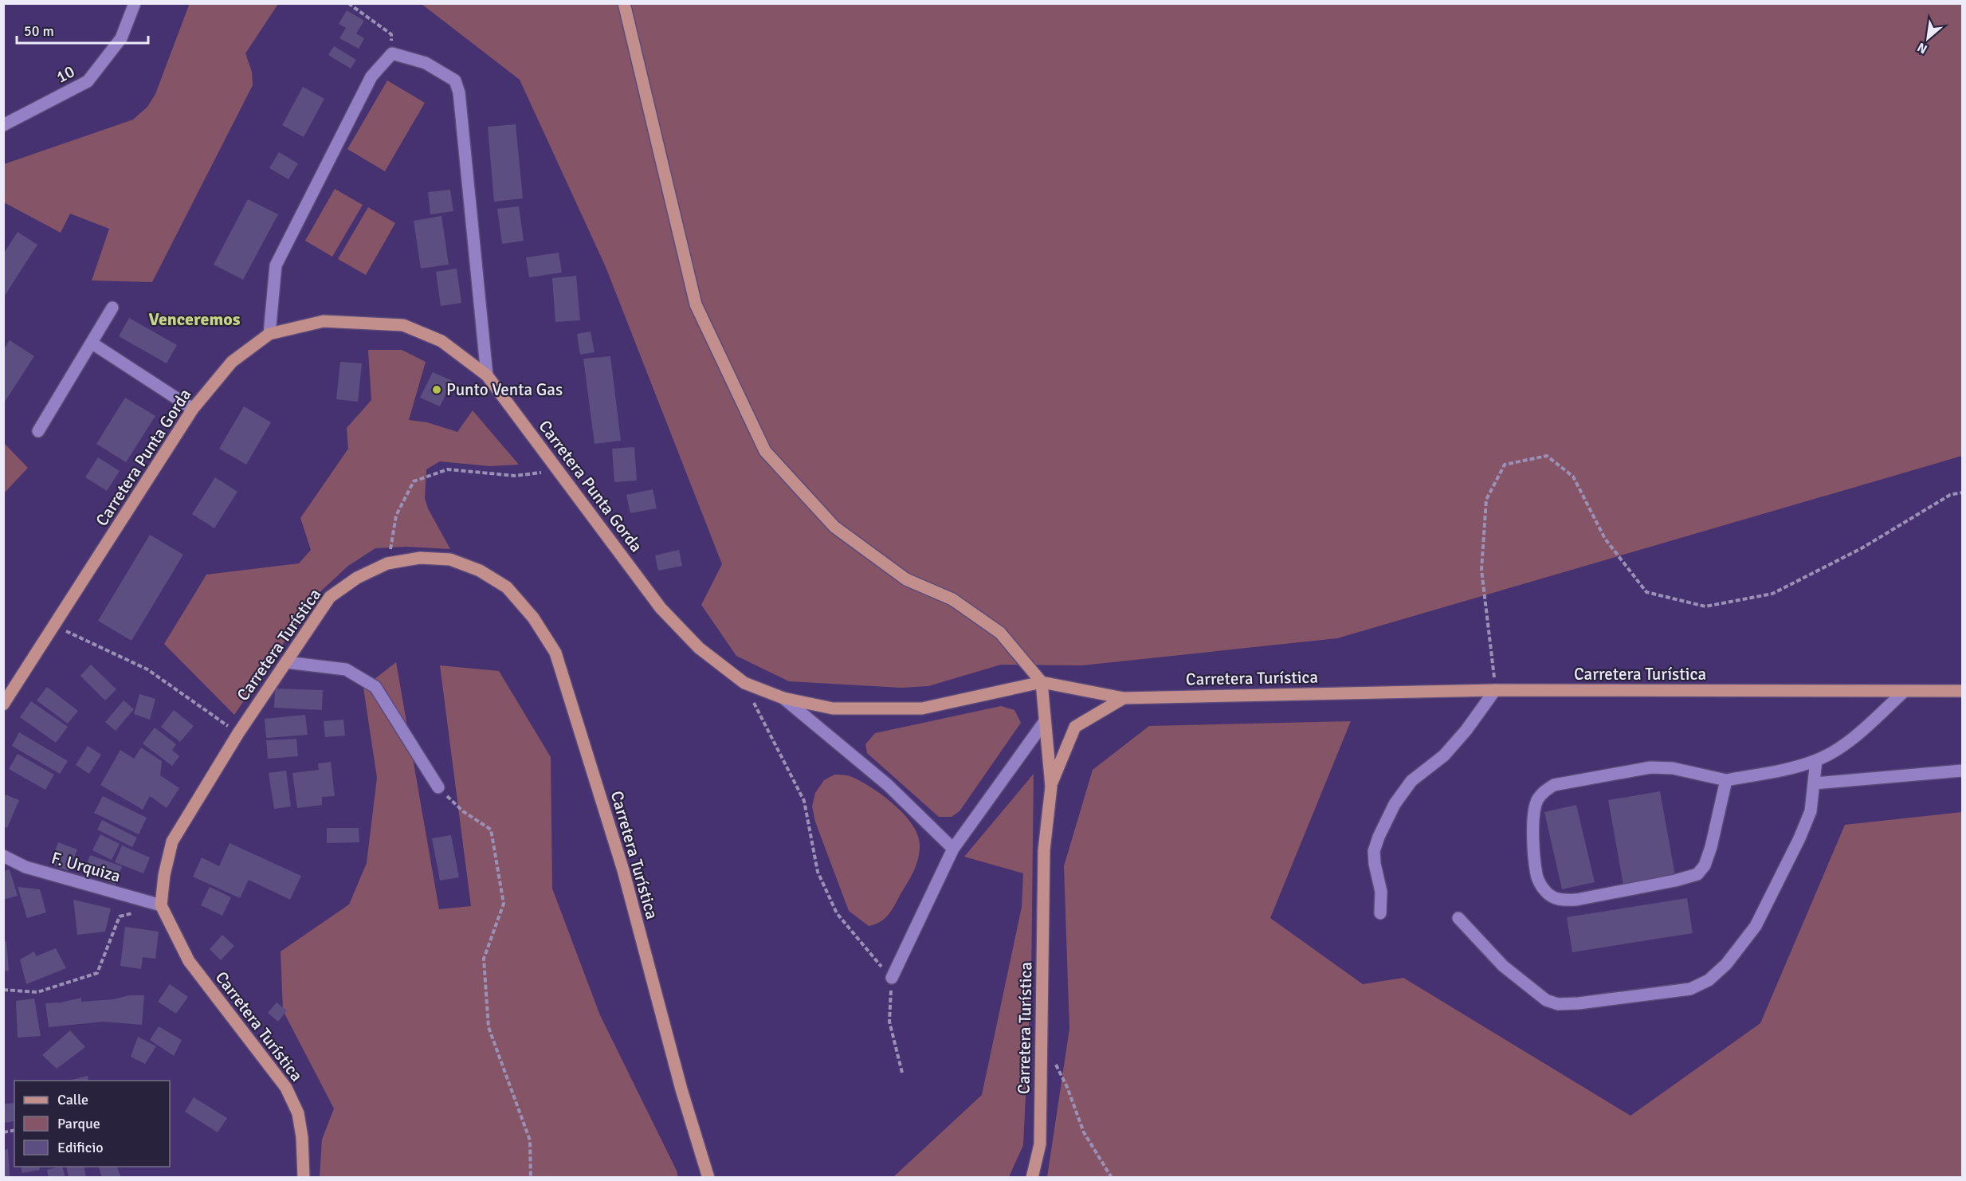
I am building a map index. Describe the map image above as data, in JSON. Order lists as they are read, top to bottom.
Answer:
{
  "streets": {
    "main road": ["Carretera Punta Gorda", "Carretera Turística"],
    "street": ["10", "F. Urquiza"]
  },
  "crossings": [
    ["Carretera Punta Gorda", "Carretera Turística"],
    ["Carretera Turística", "F. Urquiza"]
  ],
  "districts": ["Venceremos"],
  "places": ["Punto Venta Gas"],
  "legend": ["Calle", "Parque", "Edificio"],
  "scale_bar": "50 m",
  "north": "bottom left"
}
